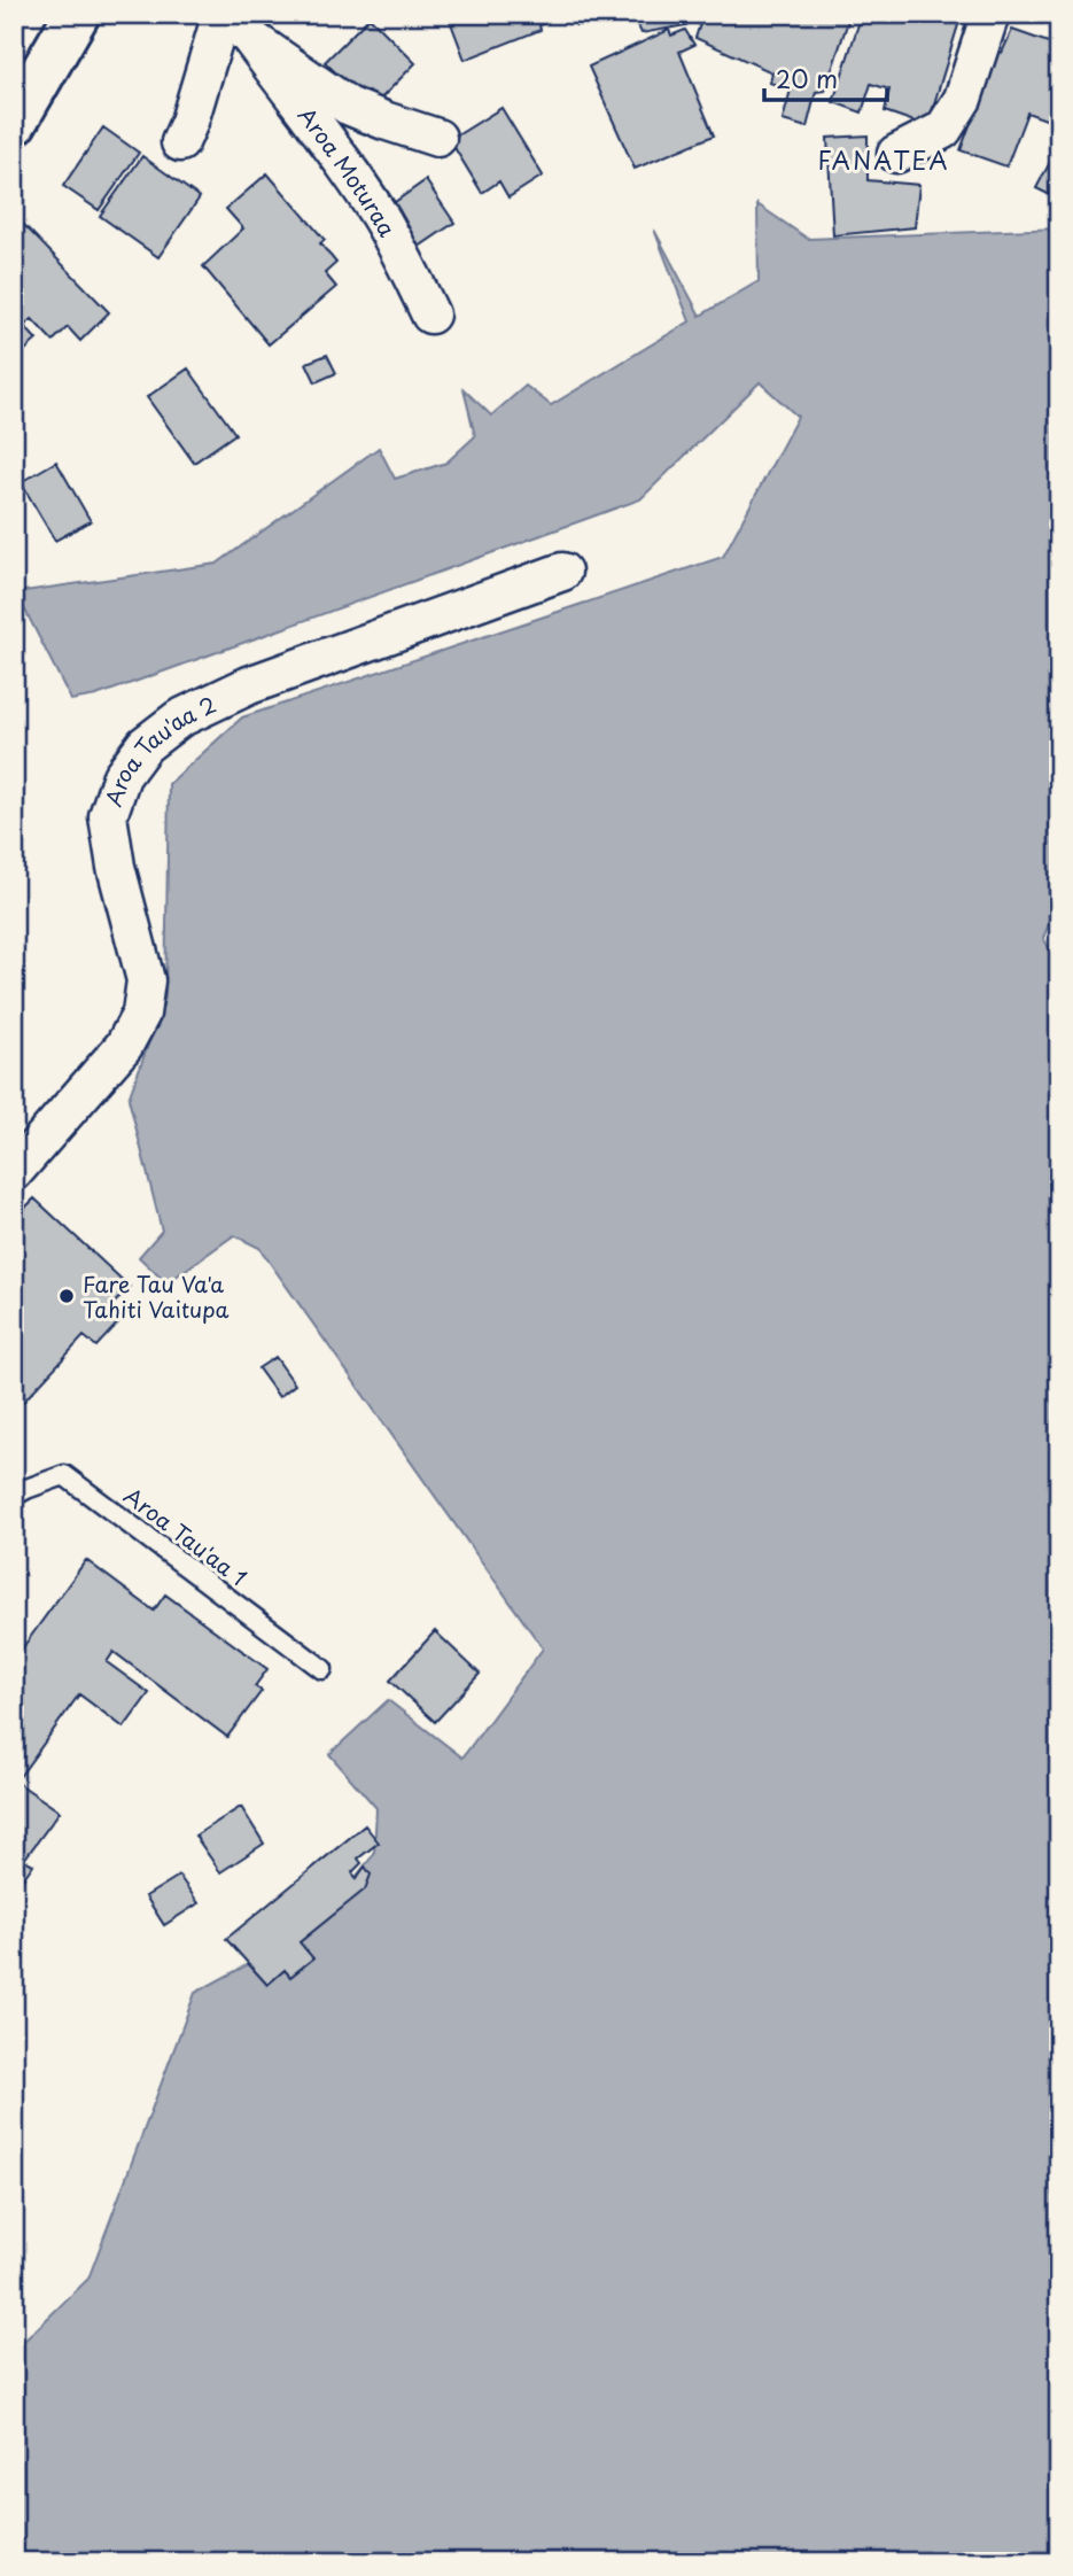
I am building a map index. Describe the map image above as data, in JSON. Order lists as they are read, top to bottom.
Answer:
{
  "streets": {
    "street": ["Aroa Moturaa", "Aroa Tau'aa 2"],
    "lane": ["Aroa Tau'aa 1"]
  },
  "districts": ["FANATEA"],
  "places": ["Fare Tau Va'a Tahiti Vaitupa"],
  "scale_bar": "20 m"
}
